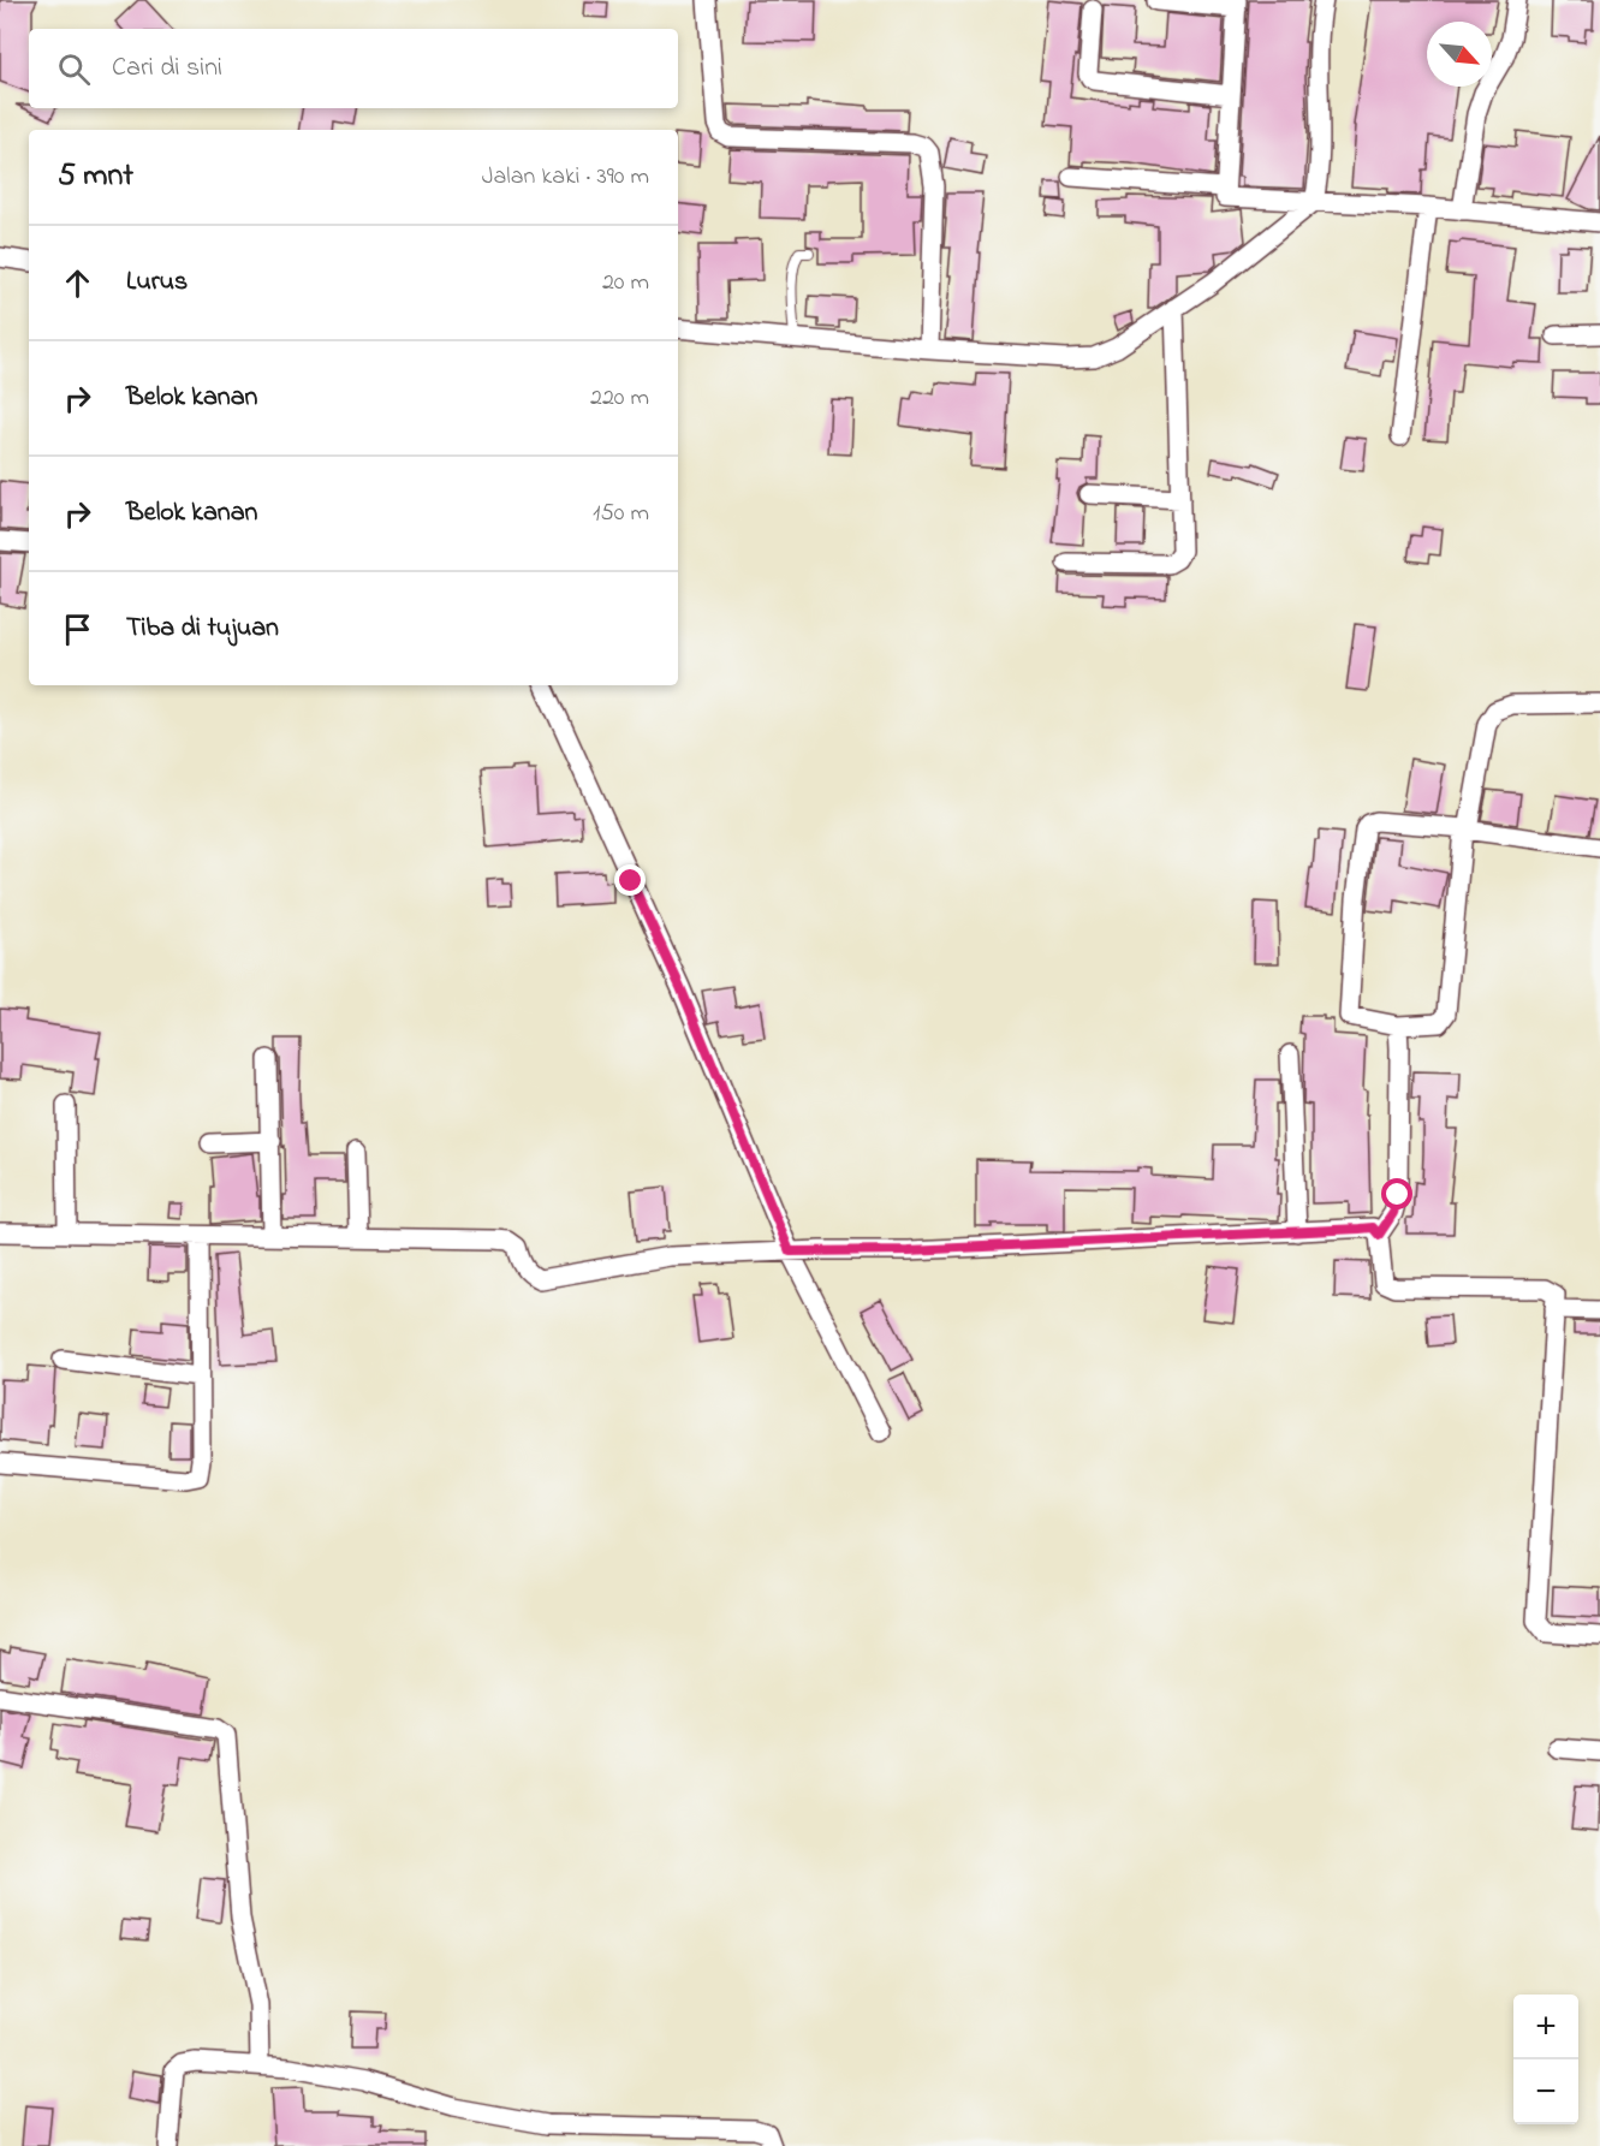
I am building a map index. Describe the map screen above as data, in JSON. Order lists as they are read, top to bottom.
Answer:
{
  "north": "bottom right",
  "page": {
    "search": "Cari di sini",
    "heading": ["5 mnt", "Jalan kaki · 390 m"],
    "list": [
      ["Lurus", "20 m"],
      ["Belok kanan", "220 m"],
      ["Belok kanan", "150 m"],
      "Tiba di tujuan"
    ],
    "map_buttons": ["+", "−"]
  }
}
